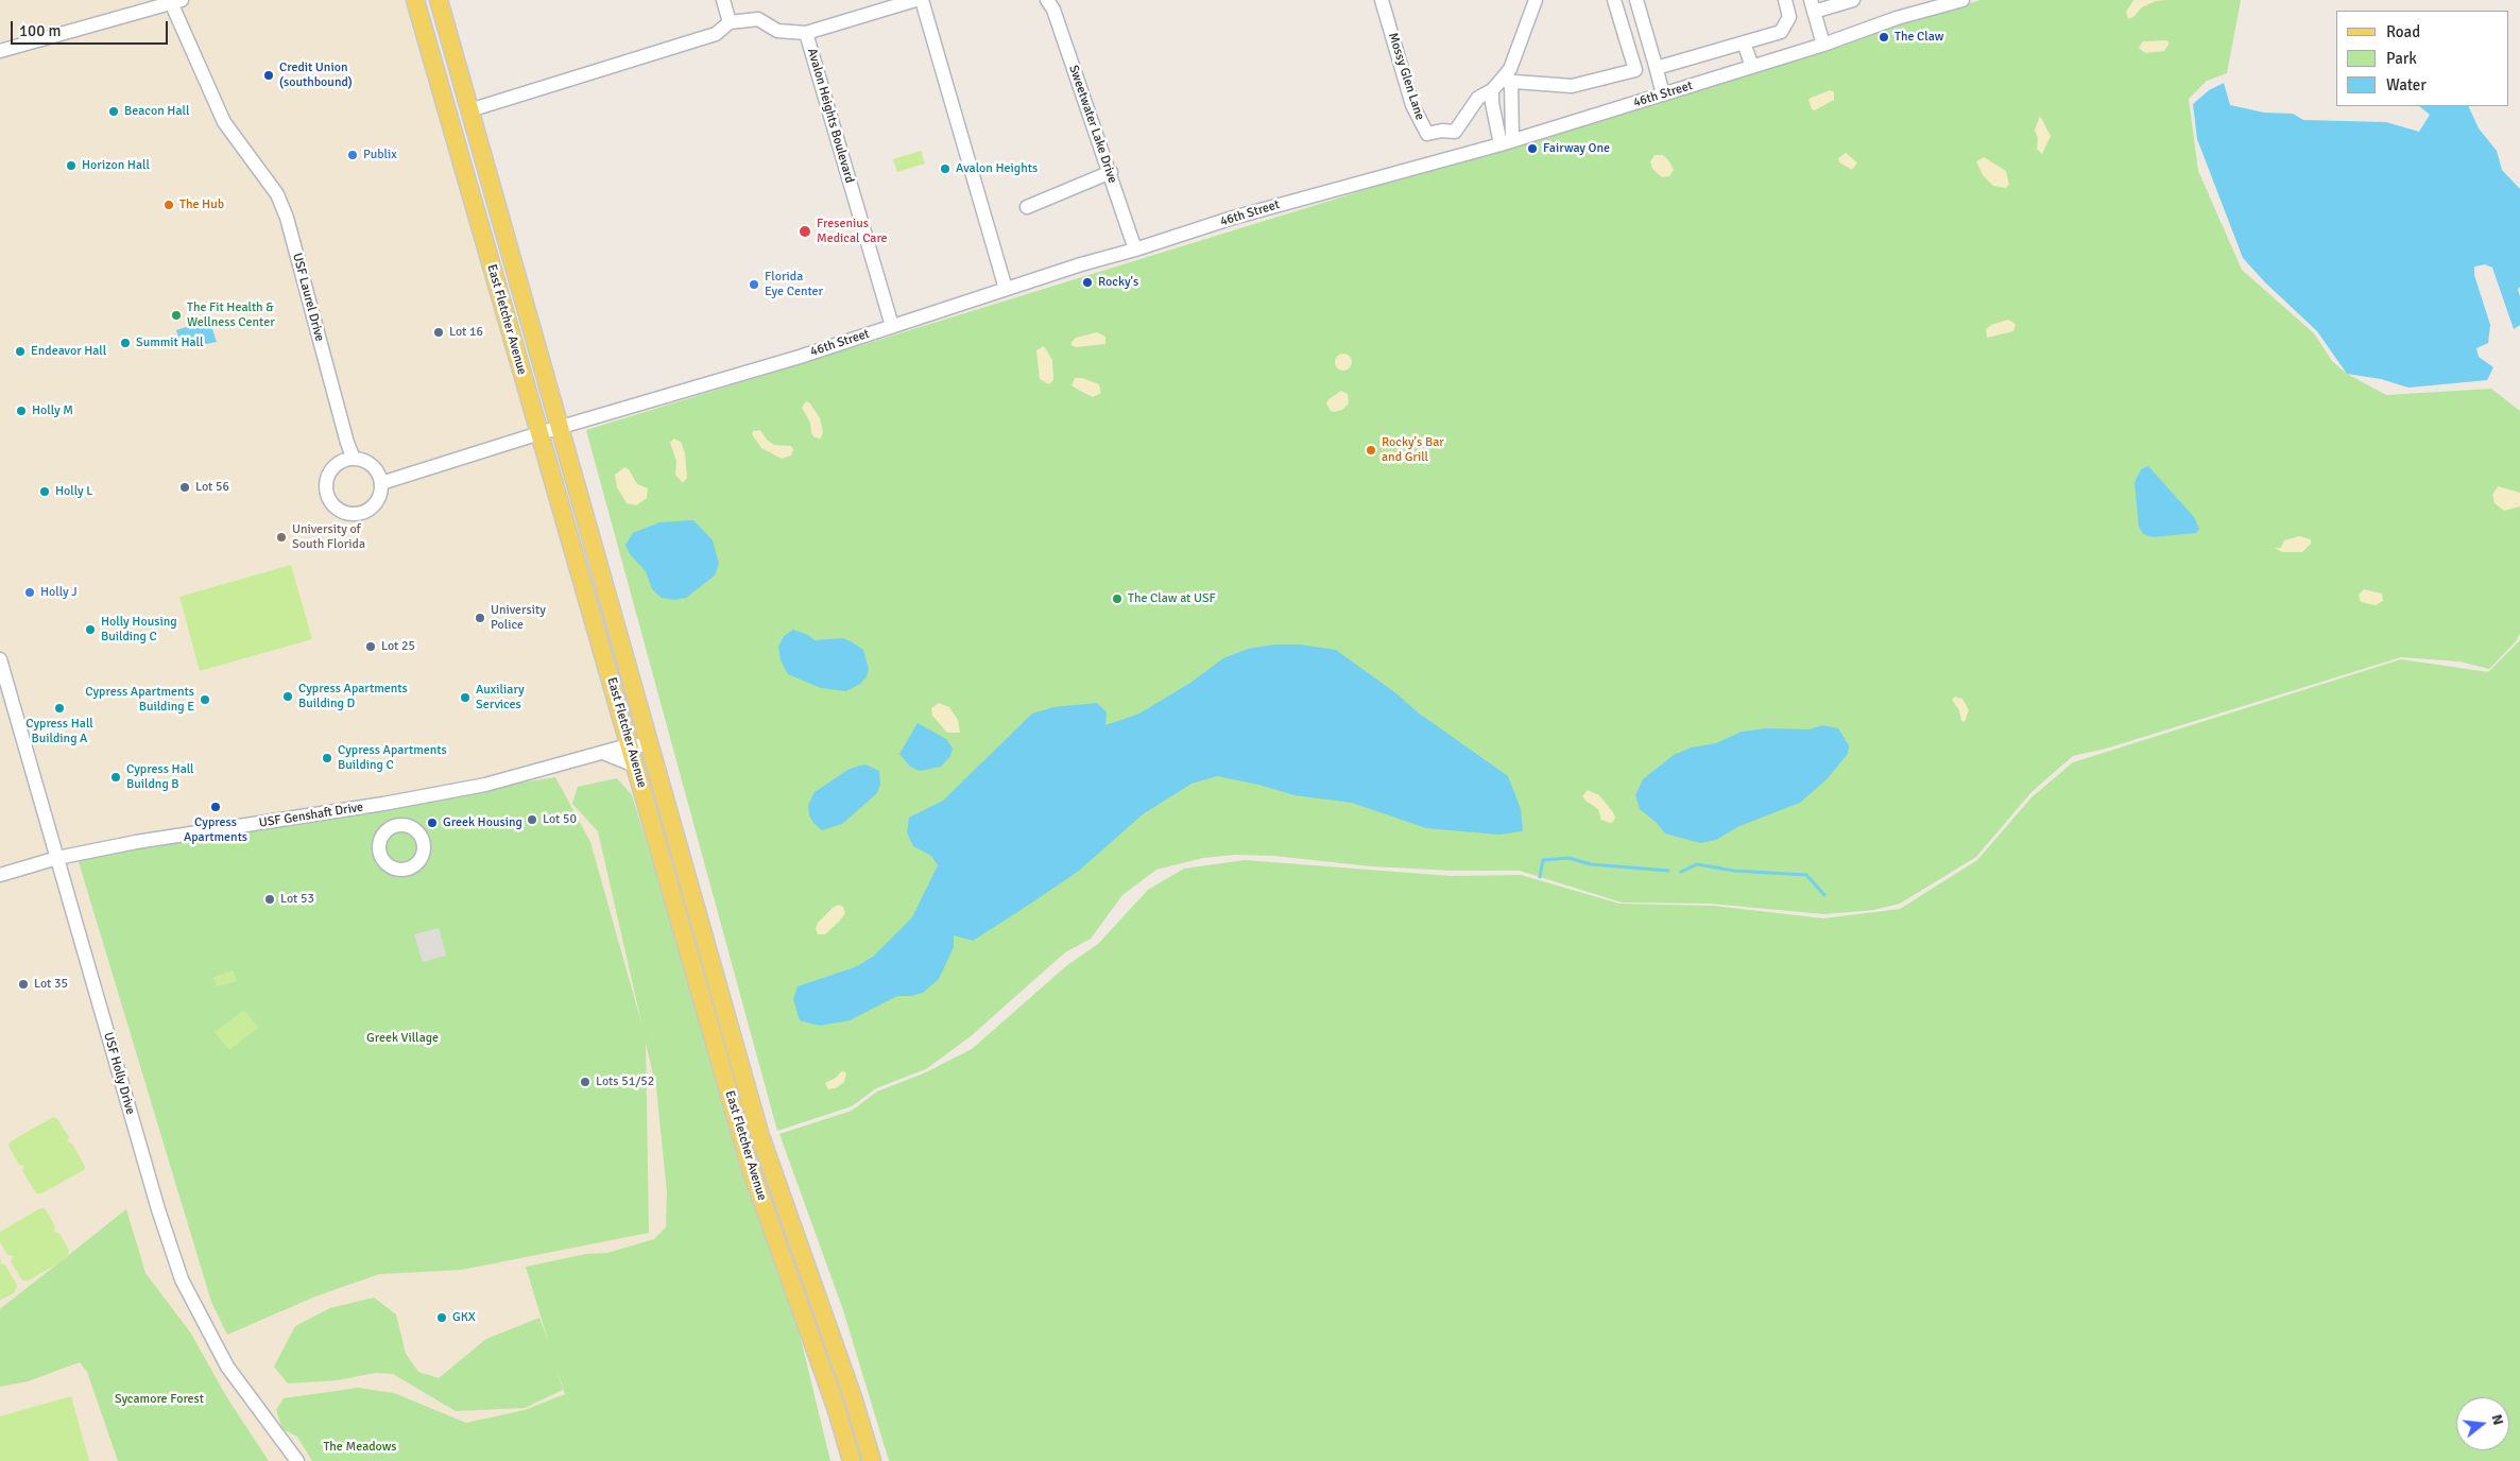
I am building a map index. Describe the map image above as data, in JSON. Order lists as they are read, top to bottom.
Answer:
{
  "streets": {
    "main road": ["East Fletcher Avenue"],
    "street": [
      "Mossy Glen Lane",
      "46th Street",
      "Avalon Heights Boulevard",
      "Sweetwater Lake Drive",
      "USF Laurel Drive",
      "USF Genshaft Drive",
      "USF Holly Drive"
    ]
  },
  "crossings": [
    ["46th Street", "Avalon Heights Boulevard"],
    ["46th Street", "Sweetwater Lake Drive"],
    ["46th Street", "East Fletcher Avenue"],
    ["Avalon Heights Boulevard", "East Fletcher Avenue"],
    ["East Fletcher Avenue", "USF Genshaft Drive"],
    ["USF Genshaft Drive", "USF Holly Drive"]
  ],
  "parks": ["Greek Village", "Sycamore Forest", "The Meadows"],
  "places": [
    "The Claw",
    "Credit Union (southbound)",
    "Beacon Hall",
    "Fairway One",
    "Publix",
    "Horizon Hall",
    "Avalon Heights",
    "The Hub",
    "Fresenius Medical Care",
    "Rocky's",
    "Florida Eye Center",
    "The Fit Health & Wellness Center",
    "Lot 16",
    "Summit Hall",
    "Endeavor Hall",
    "Holly M",
    "Rocky's Bar and Grill",
    "Lot 56",
    "Holly L",
    "University of South Florida",
    "Holly J",
    "The Claw at USF",
    "University Police",
    "Holly Housing Building C",
    "Lot 25",
    "Cypress Apartments Building D",
    "Auxiliary Services",
    "Cypress Apartments Building E",
    "Cypress Hall Building A",
    "Cypress Apartments Building C",
    "Cypress Hall Buildng B",
    "Cypress Apartments",
    "Lot 50",
    "Greek Housing",
    "Lot 53",
    "Lot 35",
    "Lots 51/52",
    "GKX"
  ],
  "legend": ["Road", "Park", "Water"],
  "scale_bar": "100 m",
  "north": "right"
}
